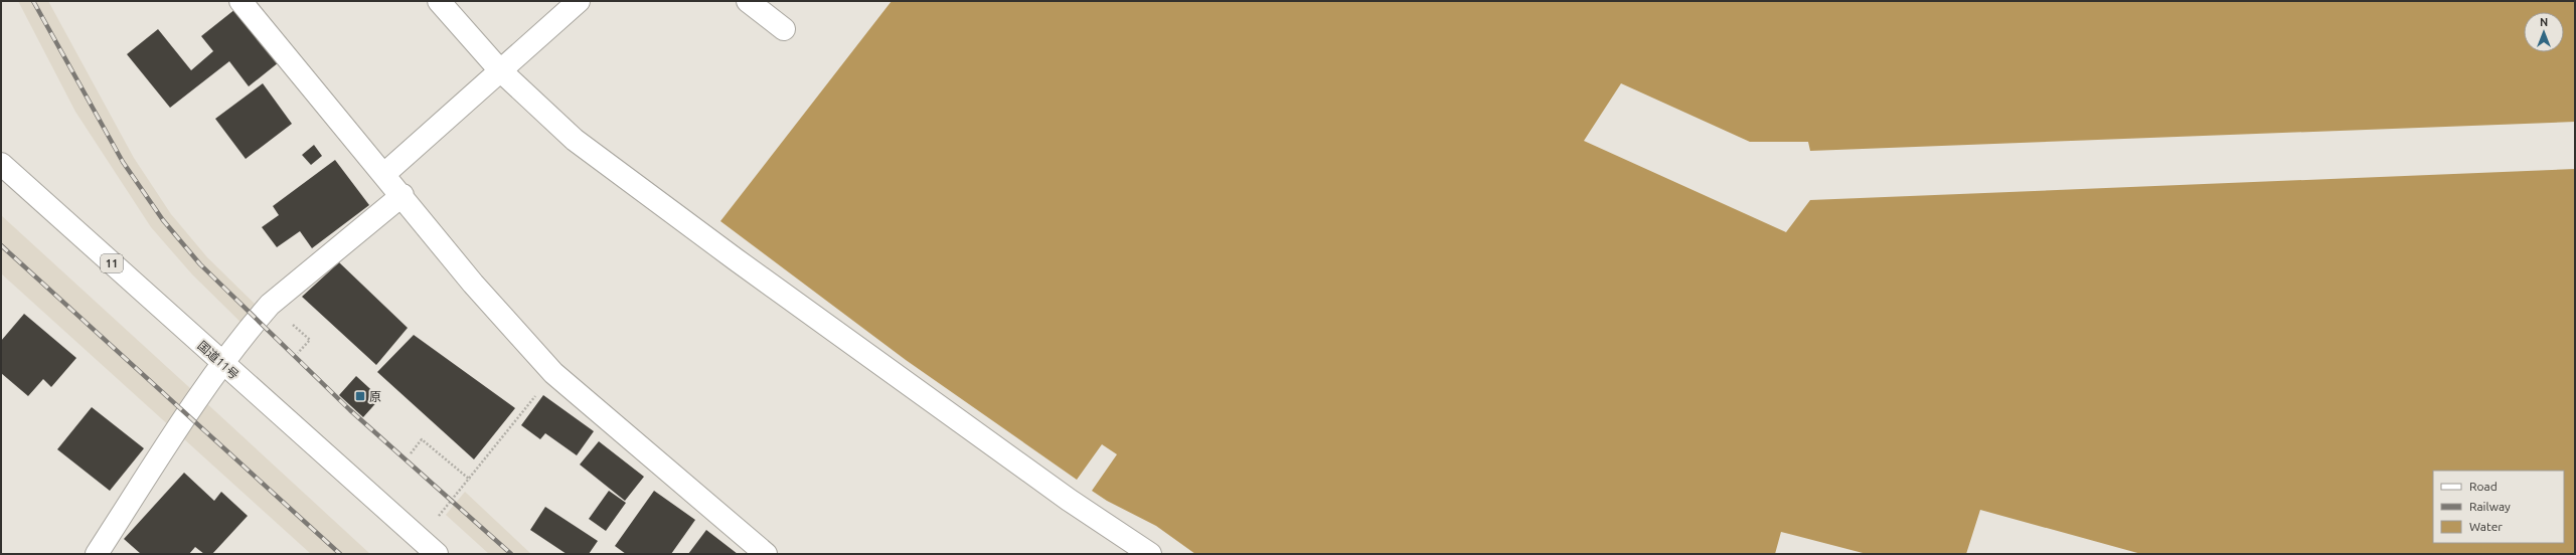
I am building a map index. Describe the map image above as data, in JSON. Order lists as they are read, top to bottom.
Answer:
{
  "streets": {
    "main road": ["11", "国道11号"]
  },
  "places": {
    "transit": ["原"]
  },
  "legend": ["Road", "Railway", "Water"],
  "north": "top"
}
